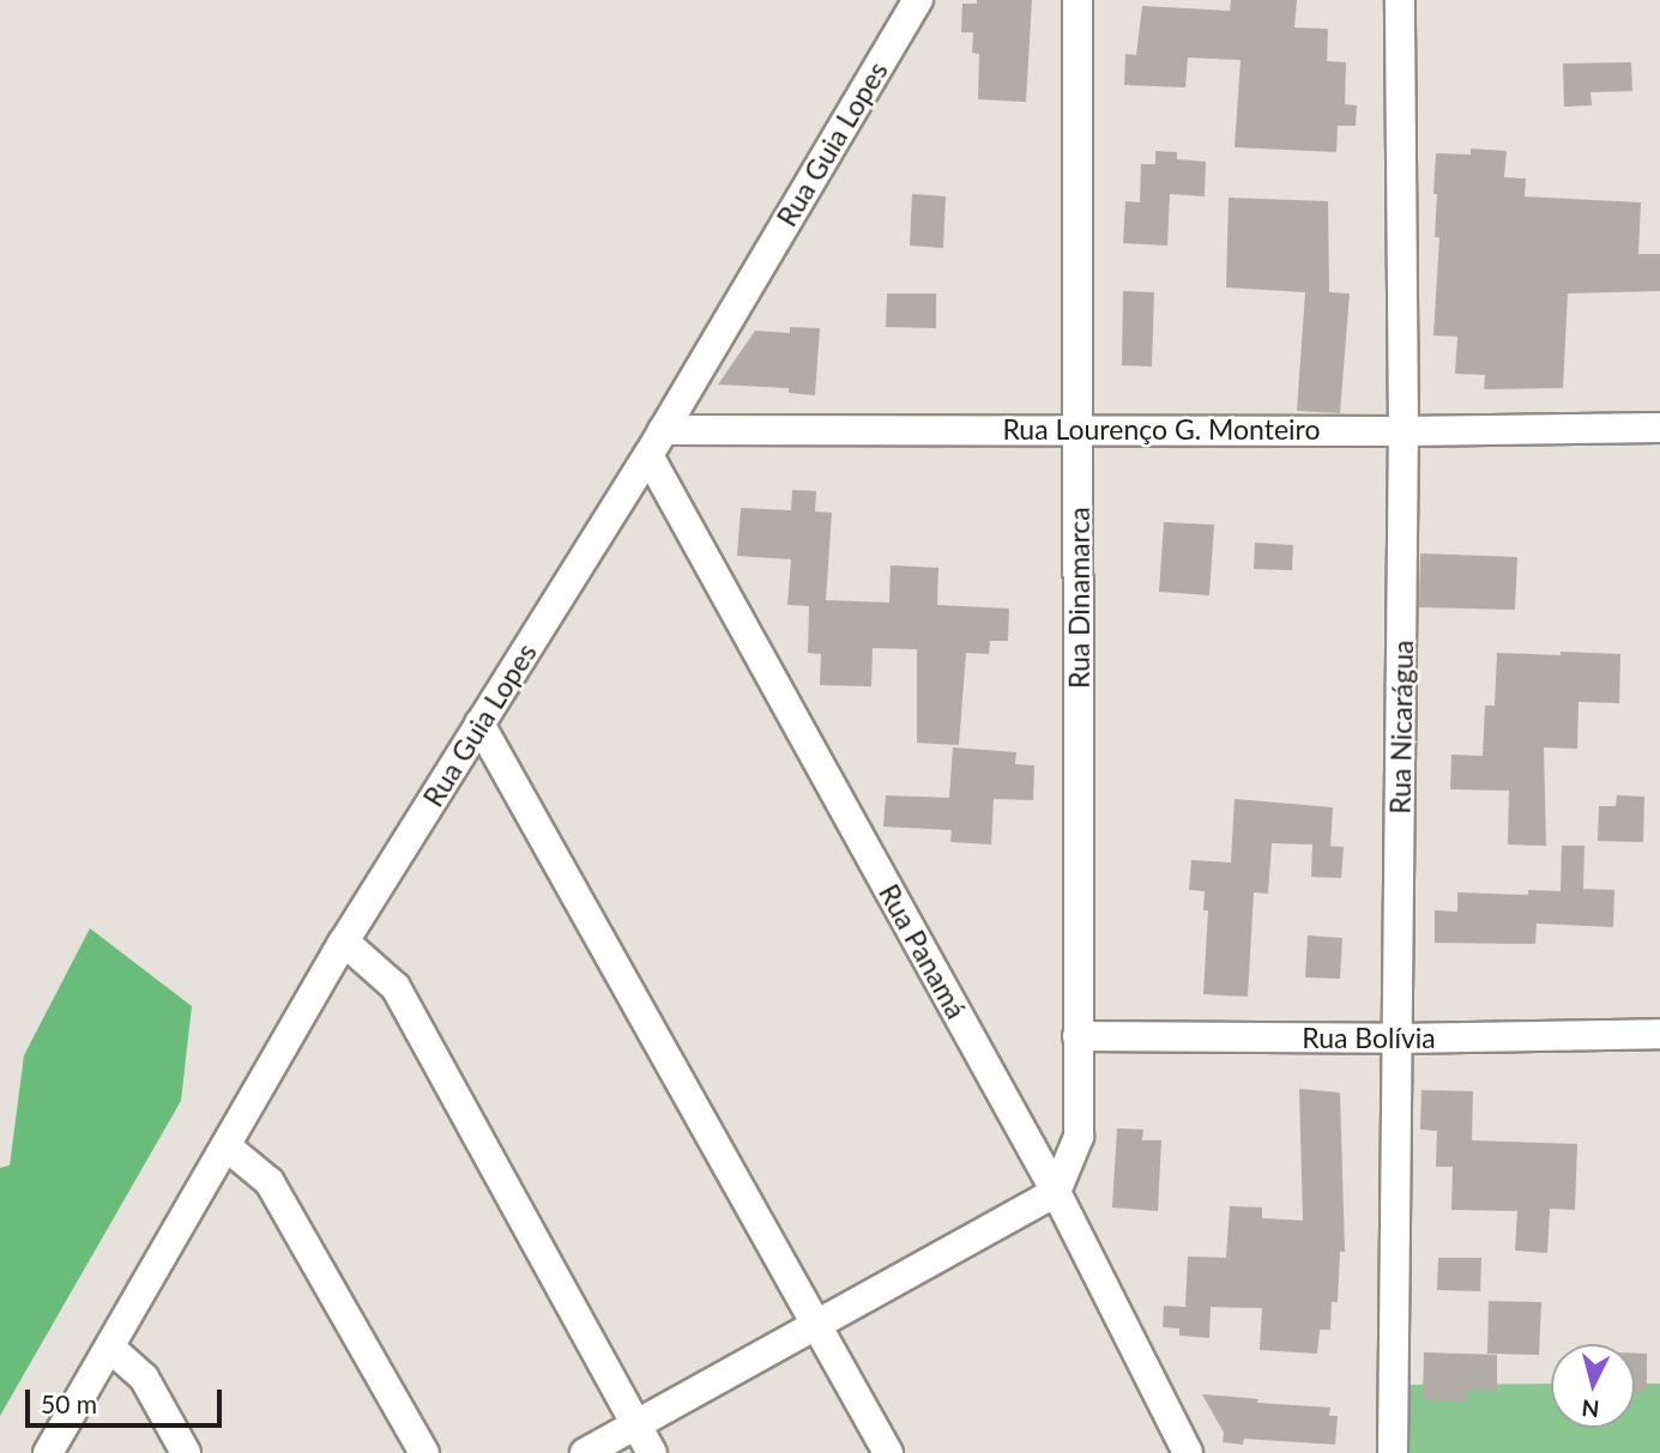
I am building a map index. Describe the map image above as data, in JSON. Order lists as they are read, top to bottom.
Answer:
{
  "streets": {
    "street": [
      "Rua Guia Lopes",
      "Rua Lourenço G. Monteiro",
      "Rua Dinamarca",
      "Rua Nicarágua",
      "Rua Panamá",
      "Rua Bolívia"
    ]
  },
  "crossings": [
    ["Rua Guia Lopes", "Rua Lourenço G. Monteiro"],
    ["Rua Guia Lopes", "Rua Panamá"],
    ["Rua Lourenço G. Monteiro", "Rua Dinamarca"],
    ["Rua Lourenço G. Monteiro", "Rua Nicarágua"],
    ["Rua Lourenço G. Monteiro", "Rua Panamá"],
    ["Rua Dinamarca", "Rua Panamá"],
    ["Rua Dinamarca", "Rua Bolívia"],
    ["Rua Nicarágua", "Rua Bolívia"]
  ],
  "scale_bar": "50 m",
  "north": "bottom"
}
